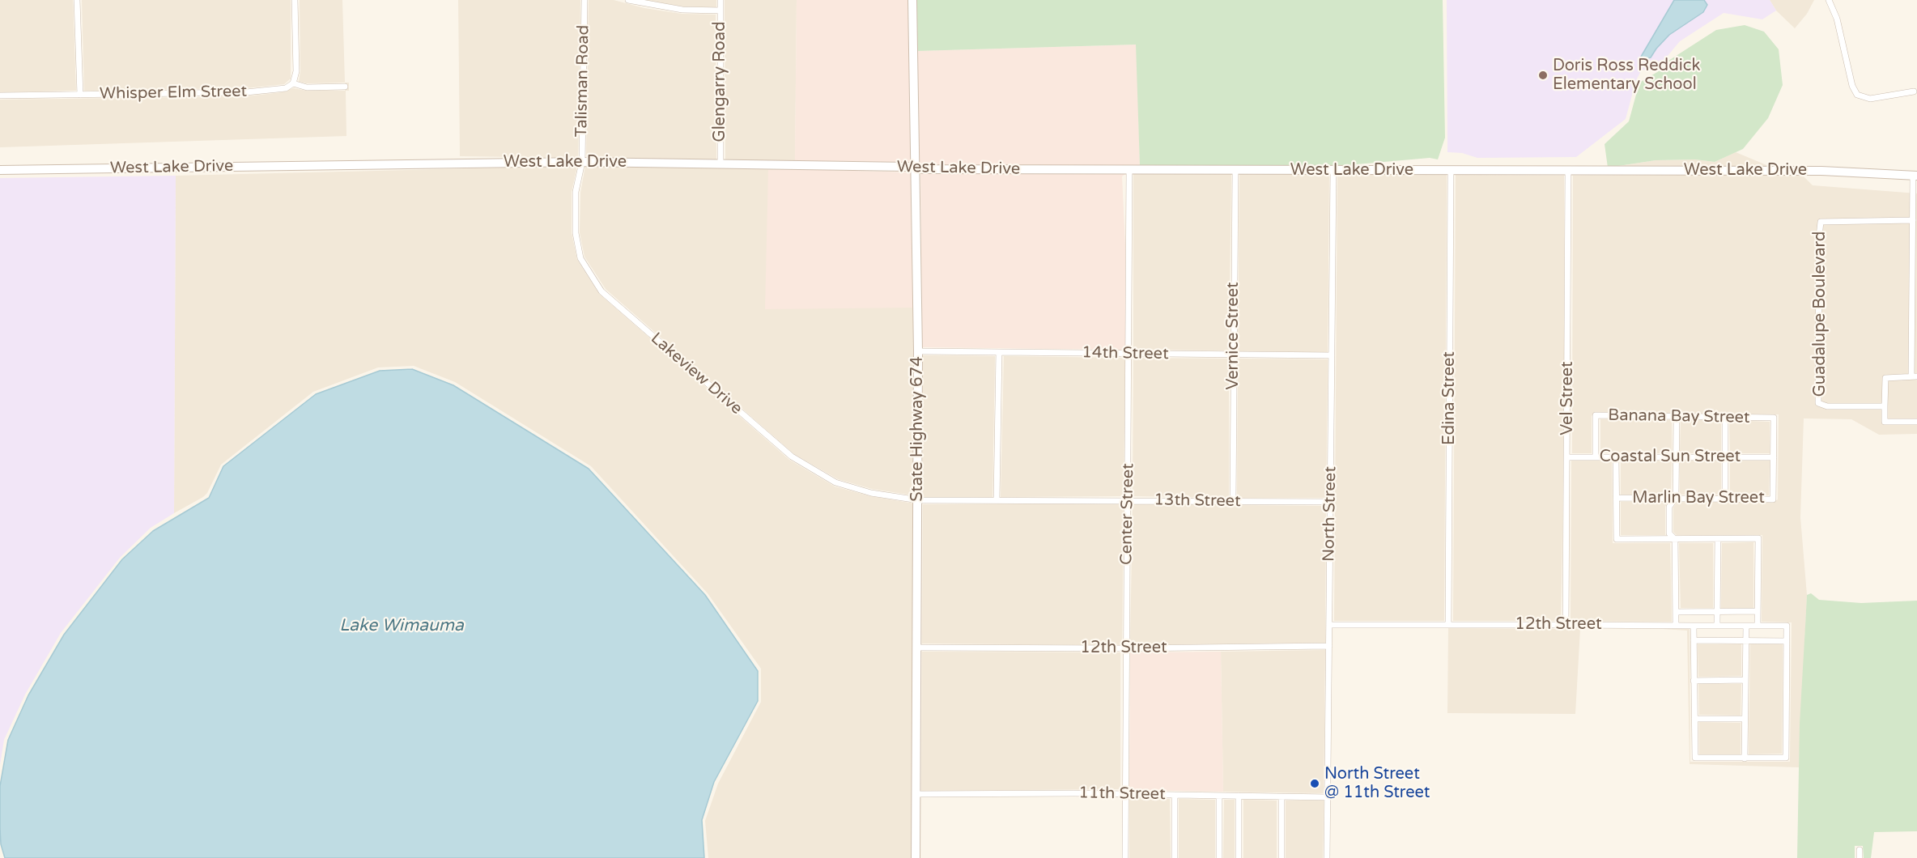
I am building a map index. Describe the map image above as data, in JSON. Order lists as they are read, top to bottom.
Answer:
{
  "streets": {
    "street": [
      "Talisman Road",
      "Glengarry Road",
      "Whisper Elm Street",
      "West Lake Drive",
      "Guadalupe Boulevard",
      "Vernice Street",
      "14th Street",
      "Lakeview Drive",
      "Edina Street",
      "Vel Street",
      "Banana Bay Street",
      "State Highway 674",
      "Coastal Sun Street",
      "Marlin Bay Street",
      "13th Street",
      "Center Street",
      "North Street",
      "12th Street",
      "11th Street"
    ]
  },
  "crossings": [
    ["Talisman Road", "West Lake Drive"],
    ["Talisman Road", "Lakeview Drive"],
    ["Glengarry Road", "West Lake Drive"],
    ["West Lake Drive", "Vernice Street"],
    ["West Lake Drive", "Lakeview Drive"],
    ["West Lake Drive", "Edina Street"],
    ["West Lake Drive", "Vel Street"],
    ["West Lake Drive", "State Highway 674"],
    ["West Lake Drive", "Center Street"],
    ["West Lake Drive", "North Street"],
    ["Vernice Street", "14th Street"],
    ["Vernice Street", "13th Street"],
    ["14th Street", "State Highway 674"],
    ["14th Street", "Center Street"],
    ["14th Street", "North Street"],
    ["Lakeview Drive", "State Highway 674"],
    ["Lakeview Drive", "13th Street"],
    ["Edina Street", "12th Street"],
    ["Vel Street", "Coastal Sun Street"],
    ["Vel Street", "12th Street"],
    ["Banana Bay Street", "Coastal Sun Street"],
    ["Banana Bay Street", "Marlin Bay Street"],
    ["State Highway 674", "13th Street"],
    ["State Highway 674", "12th Street"],
    ["State Highway 674", "11th Street"],
    ["Coastal Sun Street", "Marlin Bay Street"],
    ["13th Street", "Center Street"],
    ["13th Street", "North Street"],
    ["Center Street", "12th Street"],
    ["Center Street", "11th Street"],
    ["North Street", "12th Street"],
    ["North Street", "11th Street"]
  ],
  "water": ["Lake Wimauma"],
  "places": ["Doris Ross Reddick Elementary School", "North Street @ 11th Street"]
}
